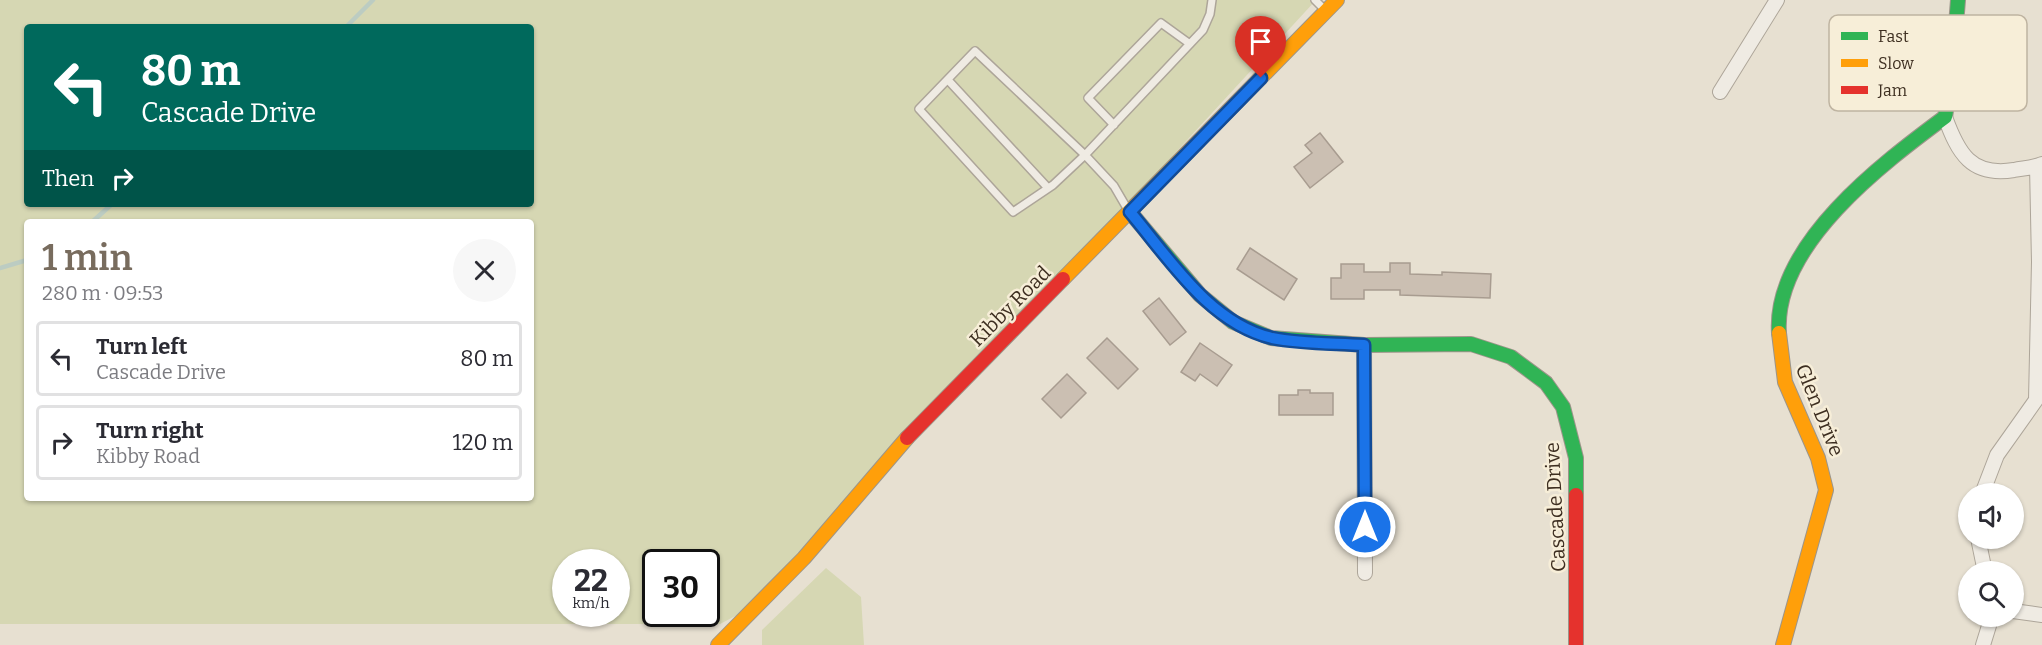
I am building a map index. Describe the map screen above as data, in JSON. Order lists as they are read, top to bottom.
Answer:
{
  "streets": {
    "street": ["Kibby Road", "Glen Drive", "Cascade Drive"]
  },
  "crossings": [
    ["Kibby Road", "Cascade Drive"]
  ],
  "legend": ["Fast", "Slow", "Jam"],
  "page": {
    "turn": ["80 m", "Cascade Drive"],
    "then": "Then",
    "heading": ["1 min", "280 m · 09:53"],
    "list": [
      {
        "name": "Turn left",
        "note": "Cascade Drive",
        "value": "80 m"
      },
      {
        "name": "Turn right",
        "note": "Kibby Road",
        "value": "120 m"
      }
    ],
    "speed": "22 km/h",
    "limit": "30"
  }
}
